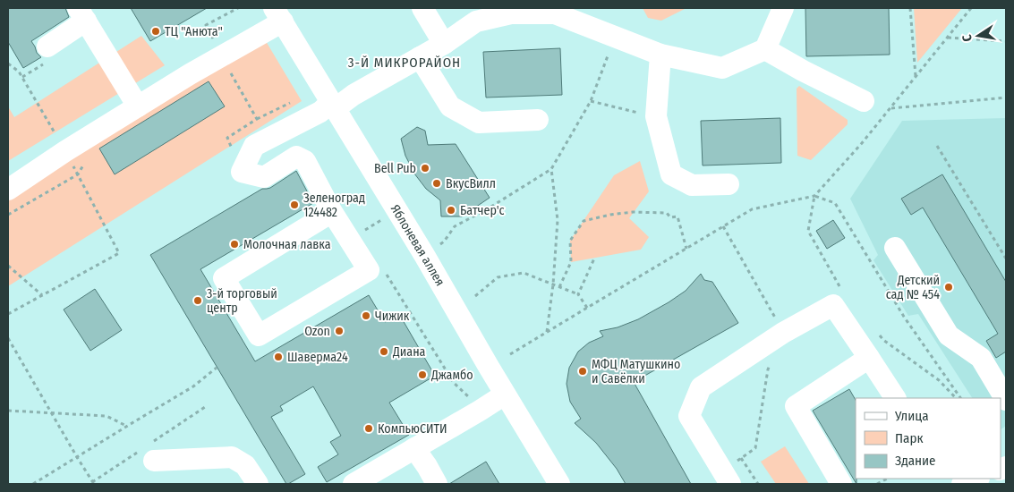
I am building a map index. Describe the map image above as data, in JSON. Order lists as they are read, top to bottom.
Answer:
{
  "streets": {
    "street": ["Яблоневая аллея"]
  },
  "districts": ["3-Й МИКРОРАЙОН"],
  "places": [
    "ТЦ \"Анюта\"",
    "Bell Pub",
    "ВкусВилл",
    "Зеленоград 124482",
    "Батчер'с",
    "Молочная лавка",
    "Детский сад № 454",
    "3-й торговый центр",
    "Чижик",
    "Ozon",
    "Диана",
    "Шаверма24",
    "МФЦ Матушкино и Савёлки",
    "Джамбо",
    "КомпьюСИТИ"
  ],
  "legend": ["Улица", "Парк", "Здание"],
  "north": "left"
}
